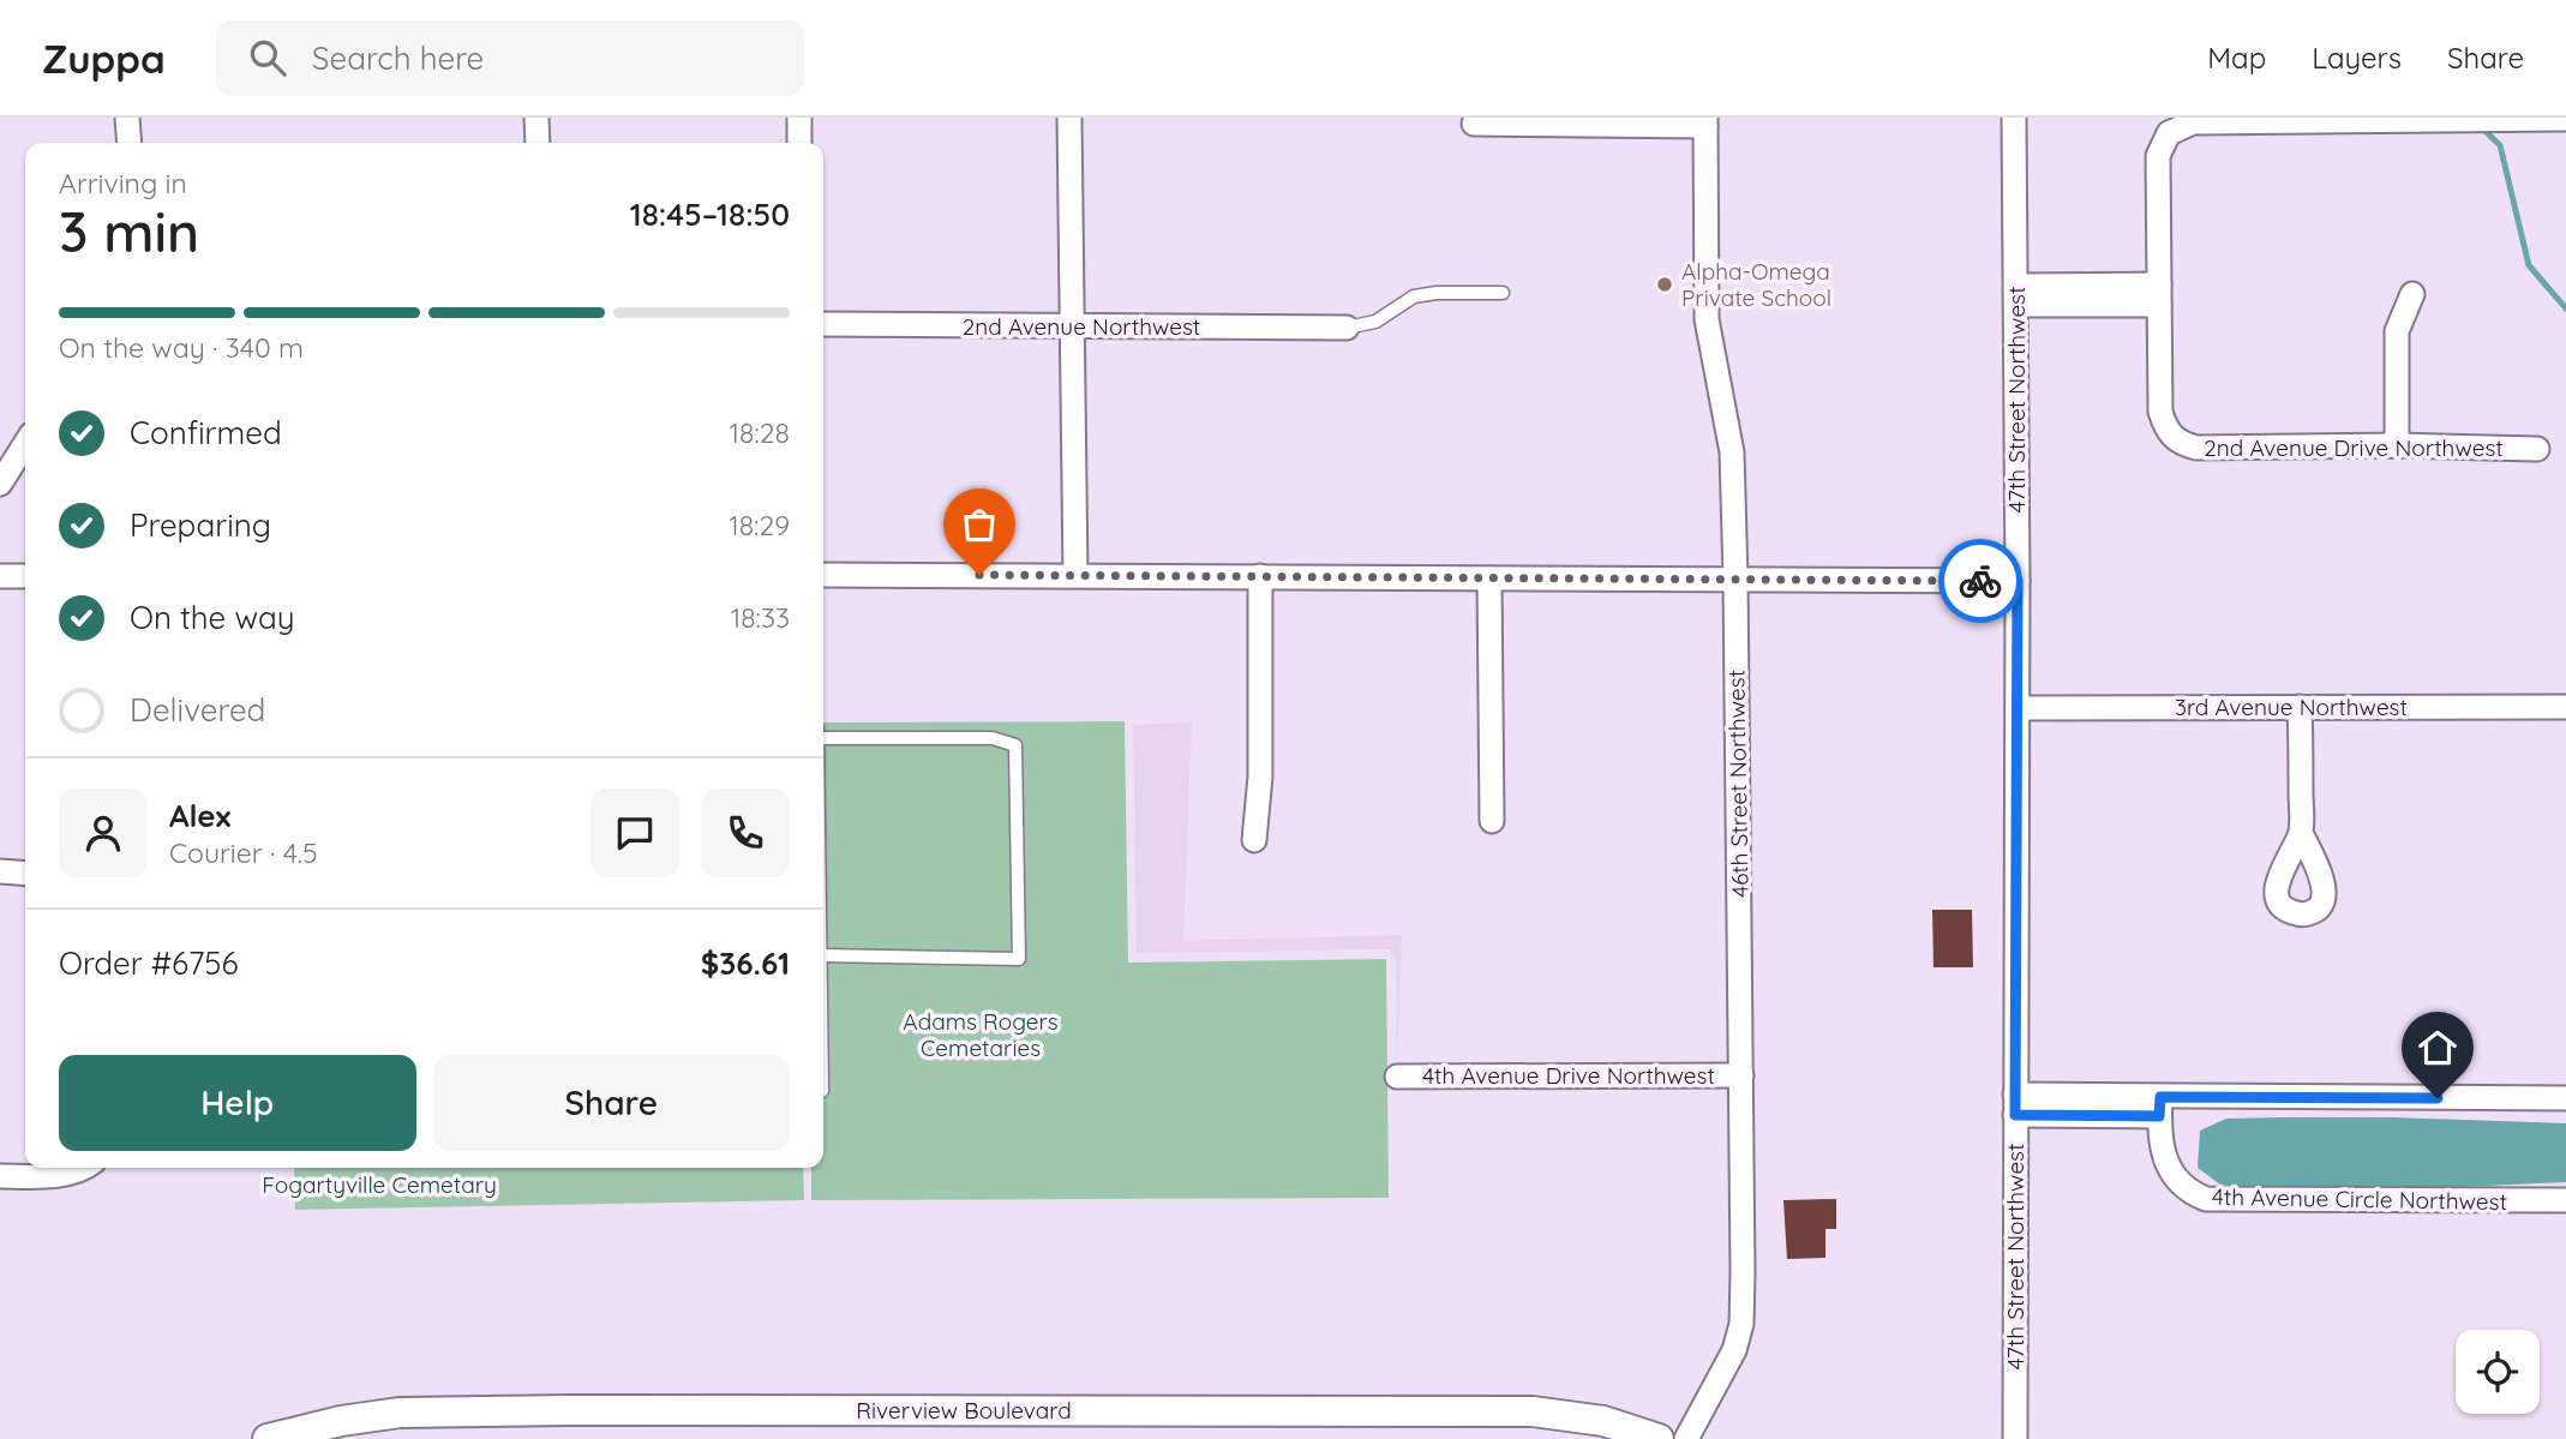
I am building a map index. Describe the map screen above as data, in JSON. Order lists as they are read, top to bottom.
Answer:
{
  "streets": {
    "street": [
      "2nd Avenue Northwest",
      "47th Street Northwest",
      "2nd Avenue Drive Northwest",
      "3rd Avenue Northwest",
      "46th Street Northwest",
      "4th Avenue Drive Northwest",
      "4th Avenue Circle Northwest",
      "Riverview Boulevard"
    ]
  },
  "crossings": [
    ["47th Street Northwest", "3rd Avenue Northwest"],
    ["46th Street Northwest", "4th Avenue Drive Northwest"]
  ],
  "parks": ["Adams Rogers Cemetaries", "Fogartyville Cemetary"],
  "places": ["Alpha-Omega Private School"],
  "page": {
    "header": "Zuppa",
    "search": "Search here",
    "nav": ["Map", "Layers", "Share"],
    "heading": ["3 min", "Arriving in", "18:45–18:50"],
    "panel": [
      "Alex",
      "Courier · 4.5",
      "Order #6756",
      "$36.61"
    ],
    "bar": "On the way · 340 m",
    "list": [
      ["Confirmed", "18:28"],
      ["Preparing", "18:29"],
      ["On the way", "18:33"],
      "Delivered"
    ],
    "buttons": ["Help", "Share"]
  }
}
